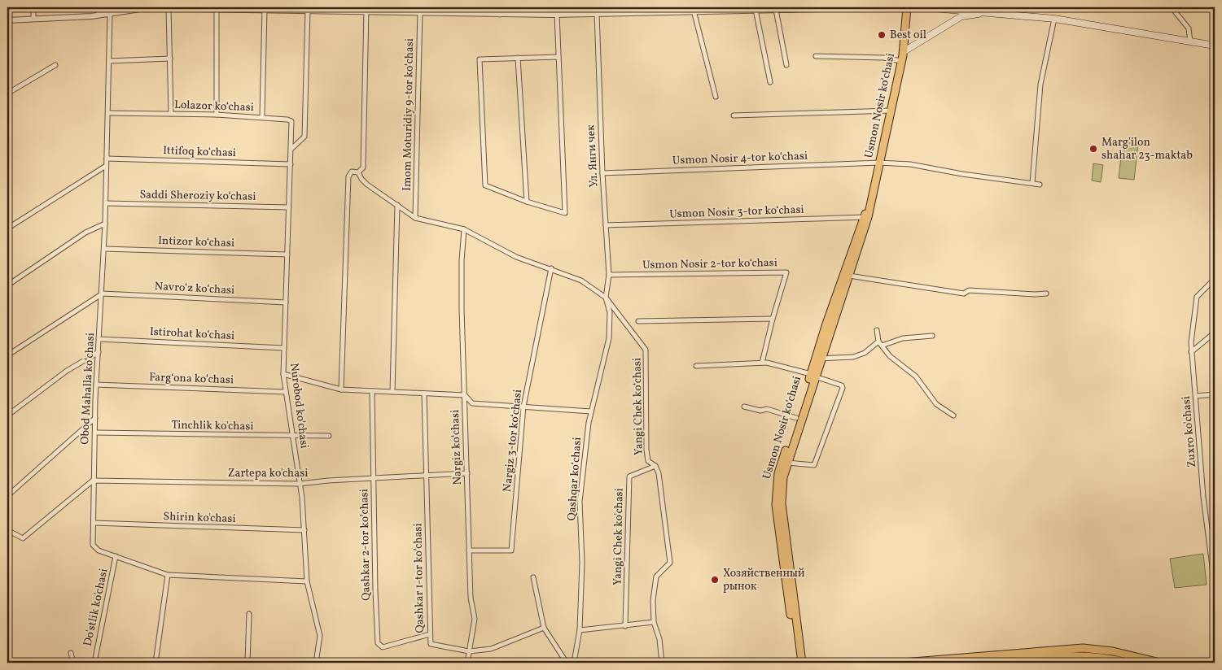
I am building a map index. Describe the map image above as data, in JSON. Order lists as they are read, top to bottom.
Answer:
{
  "streets": {
    "main road": ["Usmon Nosir ko‘chasi"],
    "street": [
      "Lolazor ko‘chasi",
      "Imom Moturidiy 9-tor koʻchasi",
      "Ittifoq ko‘chasi",
      "Ул. Янги чек",
      "Usmon Nosir 4-tor koʻchasi",
      "Saddi Sheroziy koʻchasi",
      "Usmon Nosir 3-tor koʻchasi",
      "Intizor koʻchasi",
      "Usmon Nosir 2-tor koʻchasi",
      "Navro‘z ko‘chasi",
      "Istirohat ko‘chasi",
      "Farg‘ona ko‘chasi",
      "Obod Mahalla ko‘chasi",
      "Nurobod koʻchasi",
      "Yangi Chek koʻchasi",
      "Tinchlik ko'chasi",
      "Zuxro ko'chasi",
      "Nargiz 3-tor koʻchasi",
      "Nargiz koʻchasi",
      "Zartepa ko'chasi",
      "Qashqar koʻchasi",
      "Shirin ko'chasi",
      "Yangi Chek ko'chasi",
      "Qashkar 2-tor koʼchasi",
      "Qashkar 1-tor koʼchasi",
      "Do'stlik ko'chasi"
    ]
  },
  "crossings": [
    ["Usmon Nosir ko‘chasi", "Usmon Nosir 4-tor koʻchasi"],
    ["Usmon Nosir ko‘chasi", "Usmon Nosir 3-tor koʻchasi"],
    ["Lolazor ko‘chasi", "Obod Mahalla ko‘chasi"],
    ["Lolazor ko‘chasi", "Nurobod koʻchasi"],
    ["Imom Moturidiy 9-tor koʻchasi", "Ул. Янги чек"],
    ["Imom Moturidiy 9-tor koʻchasi", "Yangi Chek koʻchasi"],
    ["Imom Moturidiy 9-tor koʻchasi", "Nargiz 3-tor koʻchasi"],
    ["Imom Moturidiy 9-tor koʻchasi", "Nargiz koʻchasi"],
    ["Imom Moturidiy 9-tor koʻchasi", "Qashqar koʻchasi"],
    ["Ittifoq ko‘chasi", "Obod Mahalla ko‘chasi"],
    ["Ittifoq ko‘chasi", "Nurobod koʻchasi"],
    ["Ул. Янги чек", "Usmon Nosir 4-tor koʻchasi"],
    ["Ул. Янги чек", "Usmon Nosir 3-tor koʻchasi"],
    ["Ул. Янги чек", "Usmon Nosir 2-tor koʻchasi"],
    ["Ул. Янги чек", "Yangi Chek koʻchasi"],
    ["Ул. Янги чек", "Qashqar koʻchasi"],
    ["Saddi Sheroziy koʻchasi", "Obod Mahalla ko‘chasi"],
    ["Saddi Sheroziy koʻchasi", "Nurobod koʻchasi"],
    ["Intizor koʻchasi", "Obod Mahalla ko‘chasi"],
    ["Intizor koʻchasi", "Nurobod koʻchasi"],
    ["Navro‘z ko‘chasi", "Obod Mahalla ko‘chasi"],
    ["Navro‘z ko‘chasi", "Nurobod koʻchasi"],
    ["Istirohat ko‘chasi", "Obod Mahalla ko‘chasi"],
    ["Istirohat ko‘chasi", "Nurobod koʻchasi"],
    ["Farg‘ona ko‘chasi", "Obod Mahalla ko‘chasi"],
    ["Farg‘ona ko‘chasi", "Nurobod koʻchasi"],
    ["Obod Mahalla ko‘chasi", "Nurobod koʻchasi"],
    ["Obod Mahalla ko‘chasi", "Tinchlik ko'chasi"],
    ["Obod Mahalla ko‘chasi", "Zartepa ko'chasi"],
    ["Obod Mahalla ko‘chasi", "Shirin ko'chasi"],
    ["Obod Mahalla ko‘chasi", "Do'stlik ko'chasi"],
    ["Nurobod koʻchasi", "Tinchlik ko'chasi"],
    ["Nurobod koʻchasi", "Zartepa ko'chasi"],
    ["Nurobod koʻchasi", "Shirin ko'chasi"],
    ["Yangi Chek koʻchasi", "Qashqar koʻchasi"],
    ["Yangi Chek koʻchasi", "Yangi Chek ko'chasi"],
    ["Nargiz 3-tor koʻchasi", "Nargiz koʻchasi"],
    ["Nargiz koʻchasi", "Zartepa ko'chasi"],
    ["Nargiz koʻchasi", "Qashkar 1-tor koʼchasi"],
    ["Zartepa ko'chasi", "Qashkar 2-tor koʼchasi"],
    ["Zartepa ko'chasi", "Qashkar 1-tor koʼchasi"],
    ["Qashkar 2-tor koʼchasi", "Qashkar 1-tor koʼchasi"]
  ],
  "places": ["Best oil", "Marg'ilon shahar 23-maktab", "Хозяйственный рынок"]
}
